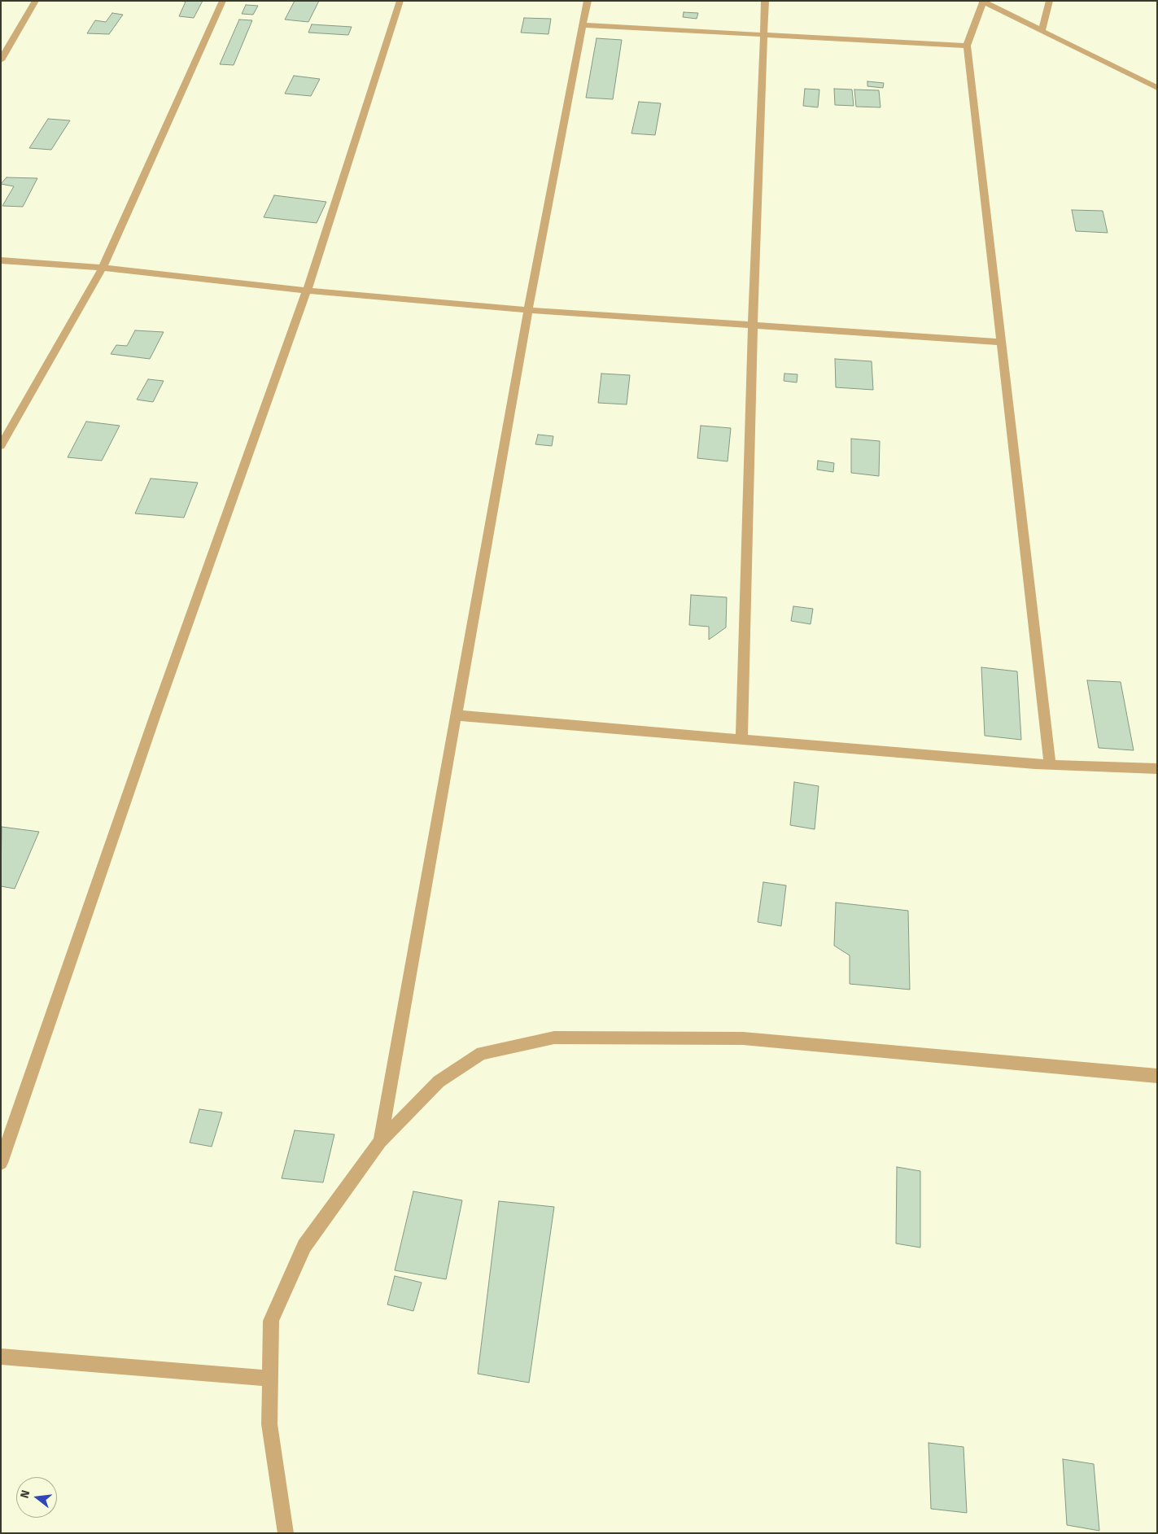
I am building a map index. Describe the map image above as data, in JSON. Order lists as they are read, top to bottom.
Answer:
{
  "north": "left"
}
